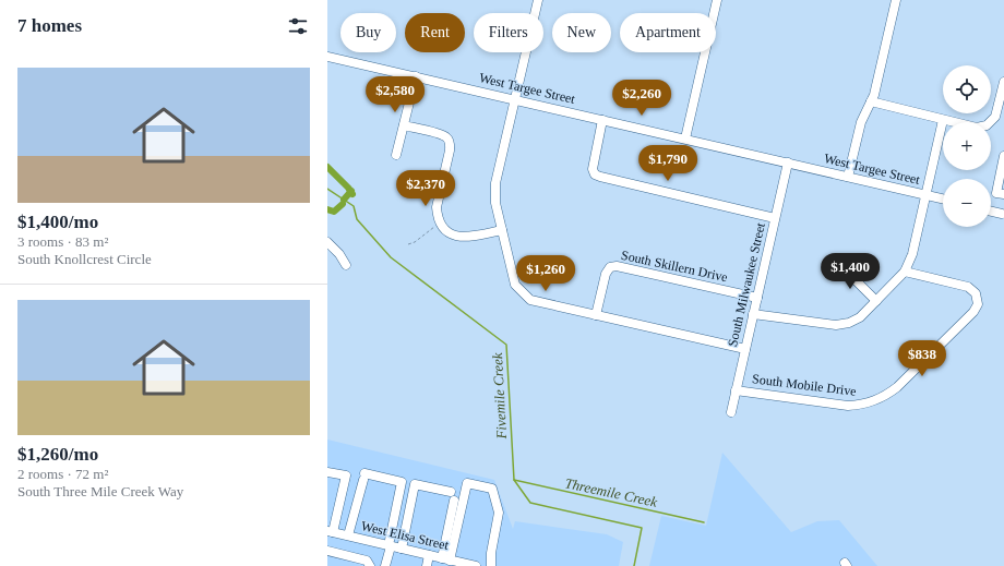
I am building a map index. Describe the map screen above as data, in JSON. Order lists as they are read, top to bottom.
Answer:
{
  "streets": {
    "street": [
      "West Targee Street",
      "South Skillern Drive",
      "South Milwaukee Street",
      "South Mobile Drive",
      "West Elisa Street"
    ]
  },
  "crossings": [
    ["West Targee Street", "South Milwaukee Street"],
    ["South Skillern Drive", "South Milwaukee Street"],
    ["South Milwaukee Street", "South Mobile Drive"]
  ],
  "water": ["Fivemile Creek", "Threemile Creek"],
  "page": {
    "heading": "7 homes",
    "chip": [
      "Buy",
      "Rent",
      "Filters",
      "New",
      "Apartment"
    ],
    "list": [
      {
        "name": "$1,400/mo",
        "note": "3 rooms · 83 m² · South Knollcrest Circle"
      },
      {
        "name": "$1,260/mo",
        "note": "2 rooms · 72 m² · South Three Mile Creek Way"
      }
    ],
    "map_buttons": ["+", "−"],
    "price": [
      "$2,580",
      "$2,260",
      "$1,790",
      "$2,370",
      "$1,400",
      "$1,260",
      "$838"
    ]
  }
}
